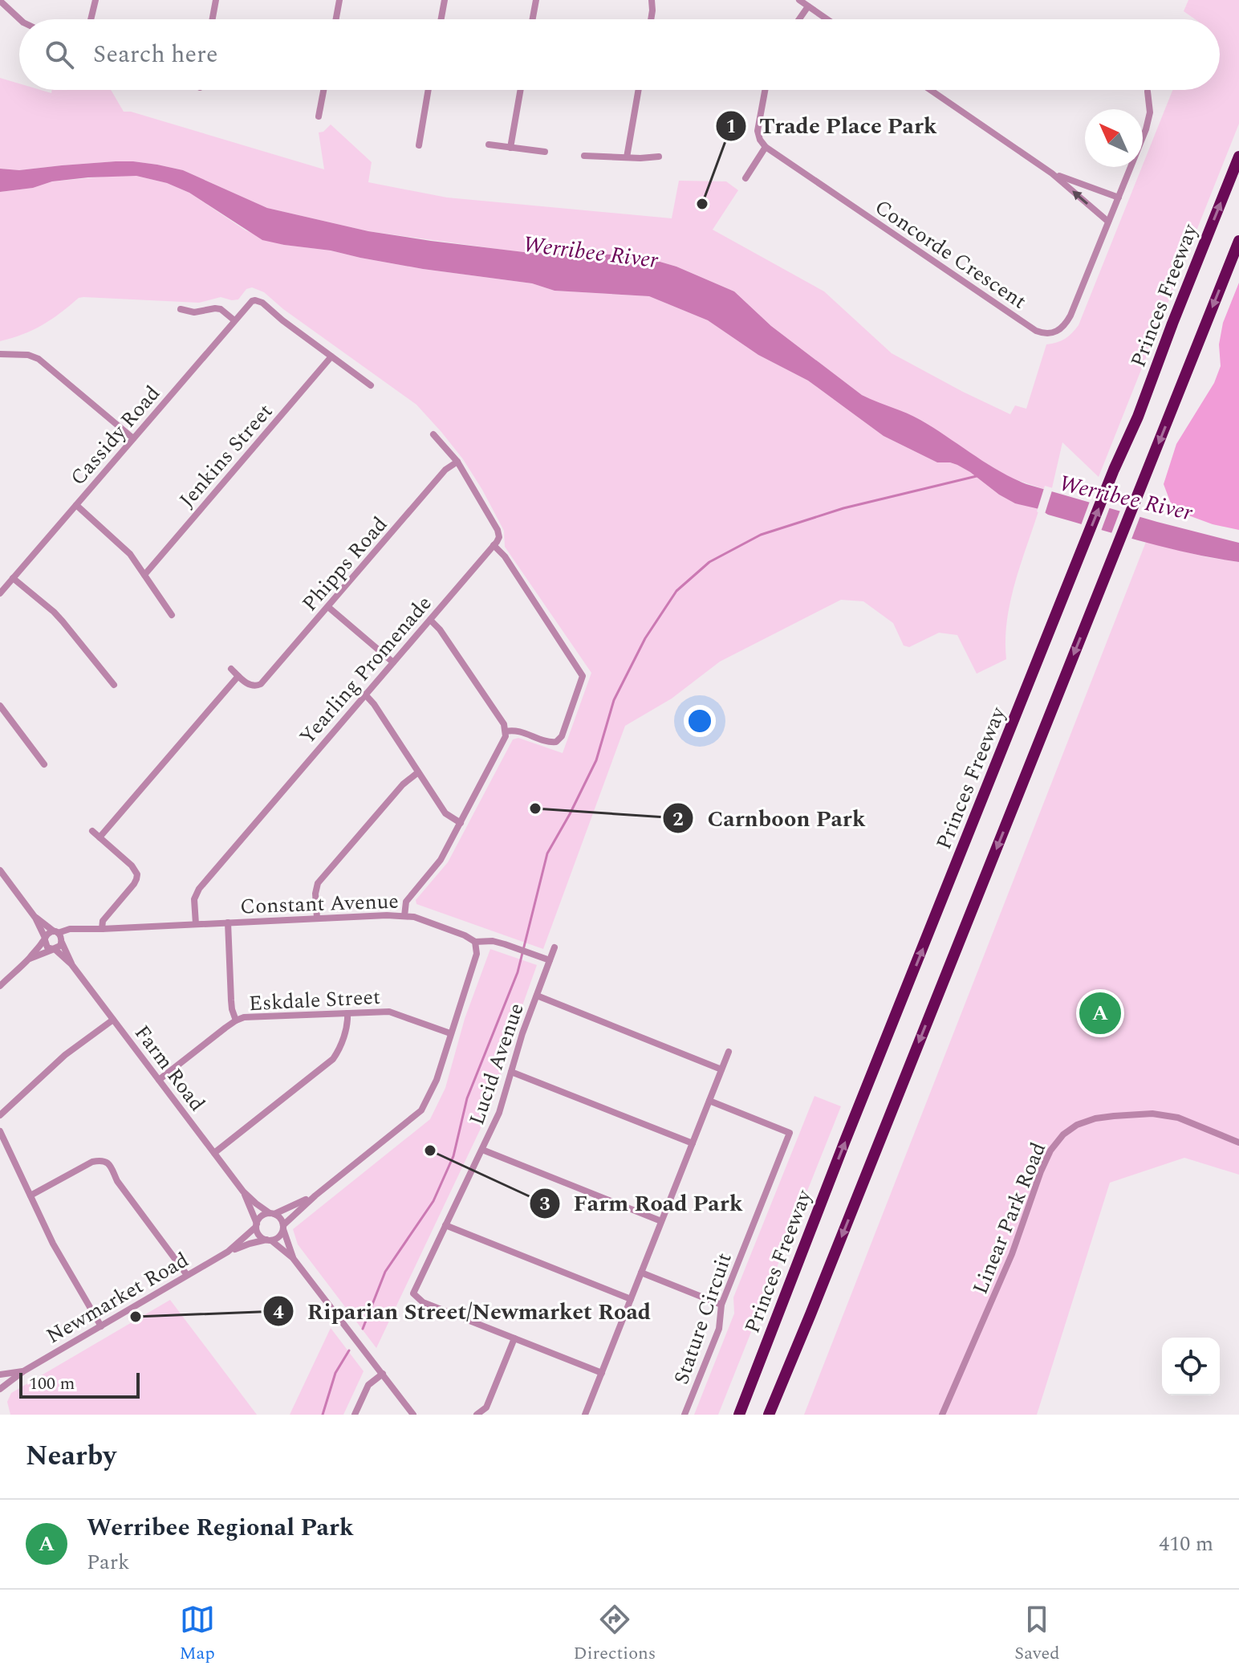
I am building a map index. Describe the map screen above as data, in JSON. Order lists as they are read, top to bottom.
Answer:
{
  "streets": {
    "highway": ["Princes Freeway"],
    "street": [
      "Concorde Crescent",
      "Cassidy Road",
      "Jenkins Street",
      "Phipps Road",
      "Yearling Promenade",
      "Constant Avenue",
      "Eskdale Street",
      "Lucid Avenue",
      "Farm Road",
      "Linear Park Road",
      "Newmarket Road",
      "Stature Circuit"
    ]
  },
  "crossings": [
    ["Cassidy Road", "Jenkins Street"],
    ["Yearling Promenade", "Constant Avenue"],
    ["Constant Avenue", "Lucid Avenue"],
    ["Constant Avenue", "Farm Road"],
    ["Eskdale Street", "Farm Road"],
    ["Farm Road", "Newmarket Road"]
  ],
  "water": ["Werribee River"],
  "places": [
    "Trade Place Park",
    "Carnboon Park",
    "Farm Road Park",
    "Riparian Street/Newmarket Road"
  ],
  "scale_bar": "100 m",
  "north": "top left",
  "page": {
    "search": "Search here",
    "pins": "A",
    "scale": "100 m",
    "heading": "Nearby",
    "list": [
      {
        "mark": "A",
        "name": "Werribee Regional Park",
        "note": "Park",
        "value": "410 m"
      }
    ],
    "nav": ["Map", "Directions", "Saved"]
  }
}
